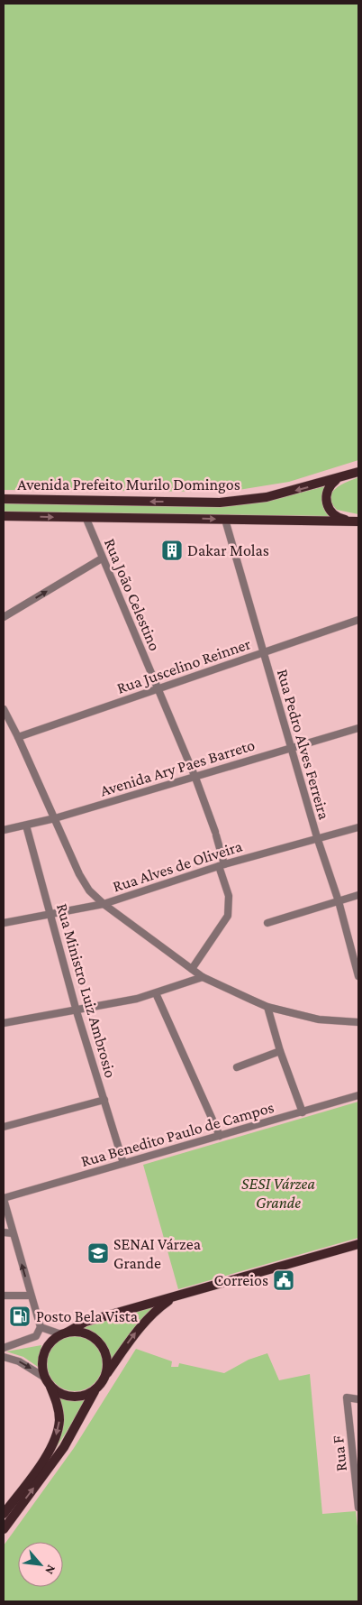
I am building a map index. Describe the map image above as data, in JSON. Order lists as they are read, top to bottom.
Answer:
{
  "streets": {
    "main road": ["Avenida Prefeito Murilo Domingos"],
    "street": [
      "Rua João Celestino",
      "Rua Juscelino Reinner",
      "Rua Pedro Alves Ferreira",
      "Avenida Ary Paes Barreto",
      "Rua Alves de Oliveira",
      "Rua Ministro Luiz Ambrosio",
      "Rua Benedito Paulo de Campos",
      "Rua F"
    ]
  },
  "crossings": [
    ["Avenida Prefeito Murilo Domingos", "Rua João Celestino"],
    ["Avenida Prefeito Murilo Domingos", "Rua Pedro Alves Ferreira"],
    ["Rua João Celestino", "Rua Juscelino Reinner"],
    ["Rua João Celestino", "Avenida Ary Paes Barreto"],
    ["Rua João Celestino", "Rua Alves de Oliveira"],
    ["Rua Juscelino Reinner", "Rua Pedro Alves Ferreira"],
    ["Rua Pedro Alves Ferreira", "Avenida Ary Paes Barreto"],
    ["Rua Pedro Alves Ferreira", "Rua Alves de Oliveira"],
    ["Avenida Ary Paes Barreto", "Rua Ministro Luiz Ambrosio"],
    ["Rua Alves de Oliveira", "Rua Ministro Luiz Ambrosio"],
    ["Rua Ministro Luiz Ambrosio", "Rua Benedito Paulo de Campos"]
  ],
  "parks": ["SESI Várzea Grande"],
  "places": {
    "building": ["Dakar Molas"],
    "school or university": ["SENAI Várzea Grande"],
    "public building": ["Correios"],
    "fuel station": ["Posto Bela Vista"]
  },
  "north": "bottom right"
}
